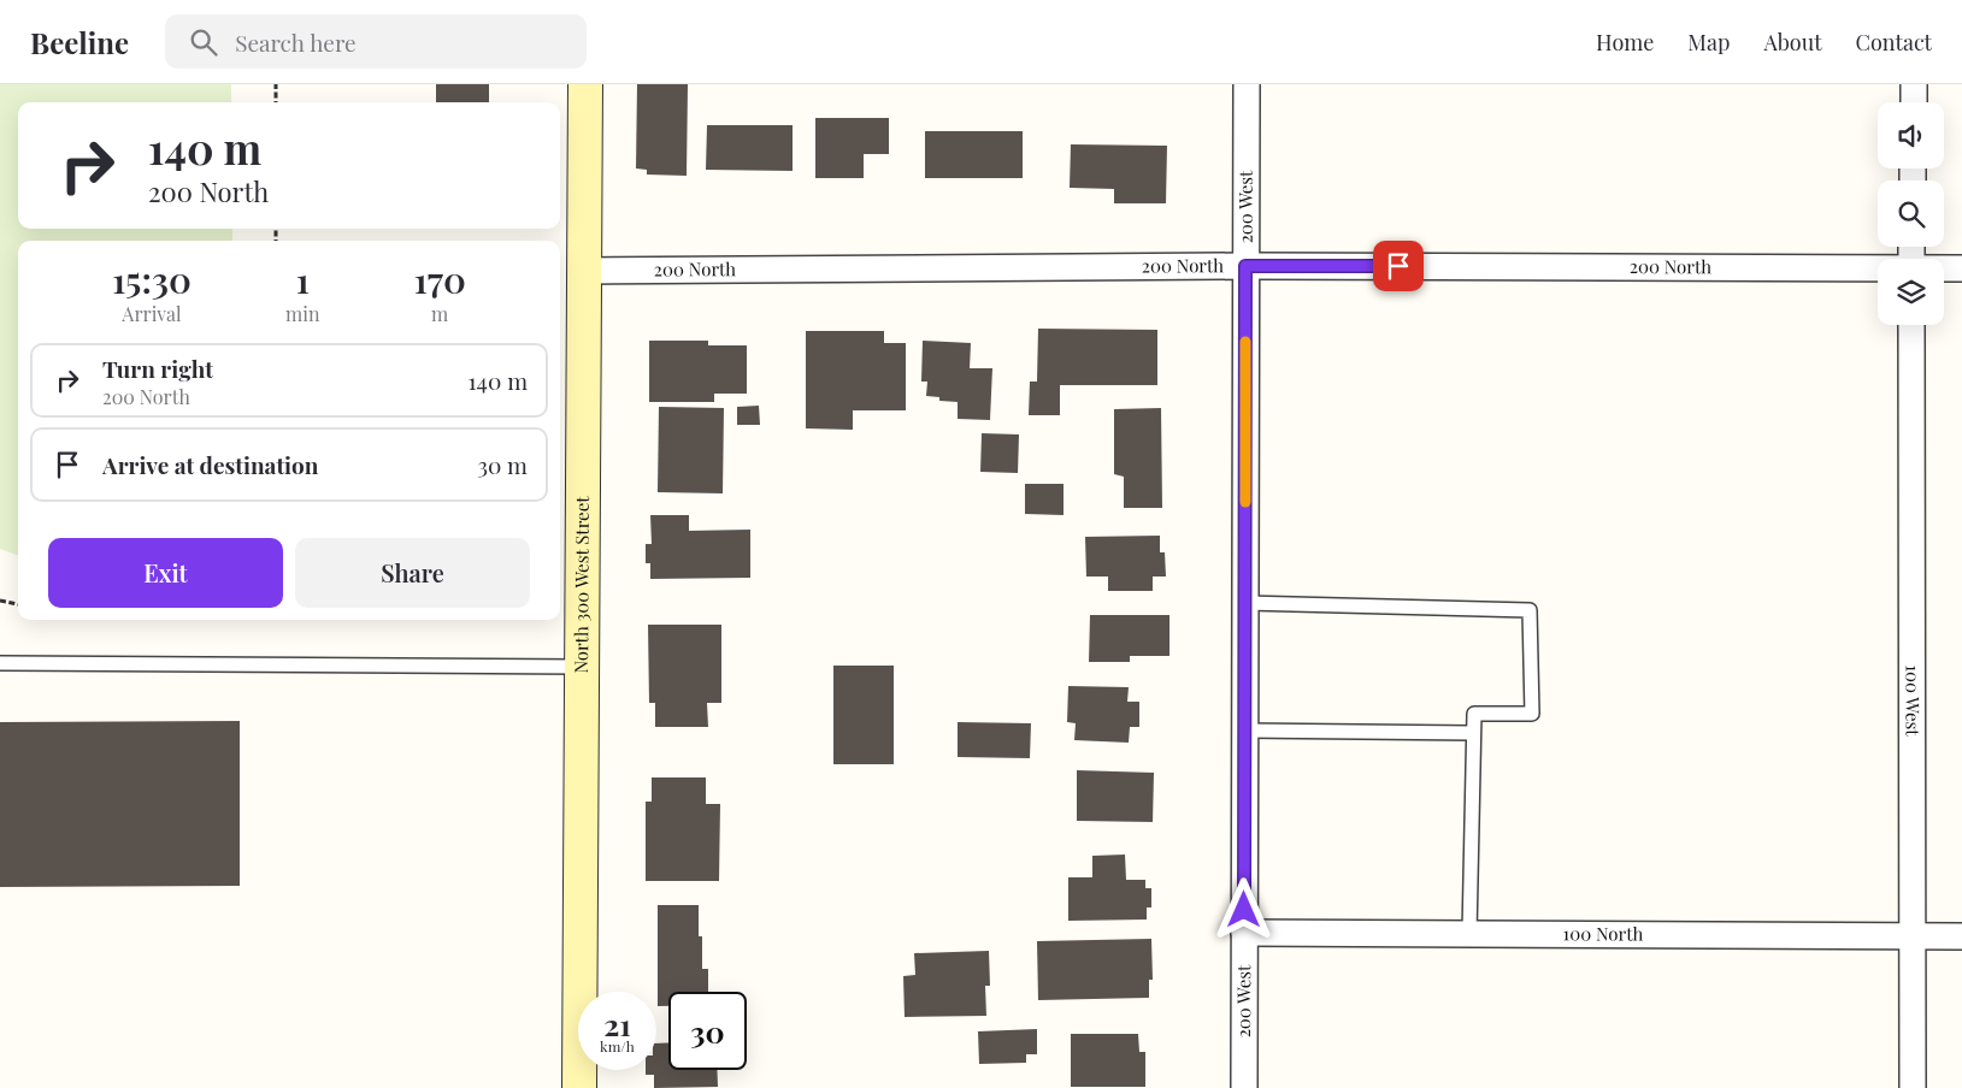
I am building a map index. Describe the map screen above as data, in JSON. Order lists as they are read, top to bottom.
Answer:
{
  "streets": {
    "street": [
      "200 West",
      "200 North",
      "North 300 West Street",
      "100 West",
      "100 North"
    ]
  },
  "crossings": [
    ["200 West", "200 North"],
    ["200 West", "100 North"],
    ["200 North", "North 300 West Street"],
    ["100 West", "100 North"]
  ],
  "page": {
    "header": "Beeline",
    "search": "Search here",
    "nav": [
      "Home",
      "Map",
      "About",
      "Contact"
    ],
    "turn": ["140 m", "200 North"],
    "eta": [
      "15:30",
      "Arrival",
      "1",
      "min",
      "170",
      "m"
    ],
    "list": [
      {
        "name": "Turn right",
        "note": "200 North",
        "value": "140 m"
      },
      {
        "name": "Arrive at destination",
        "value": "30 m"
      }
    ],
    "buttons": ["Exit", "Share"],
    "speed": "21 km/h",
    "limit": "30"
  }
}
